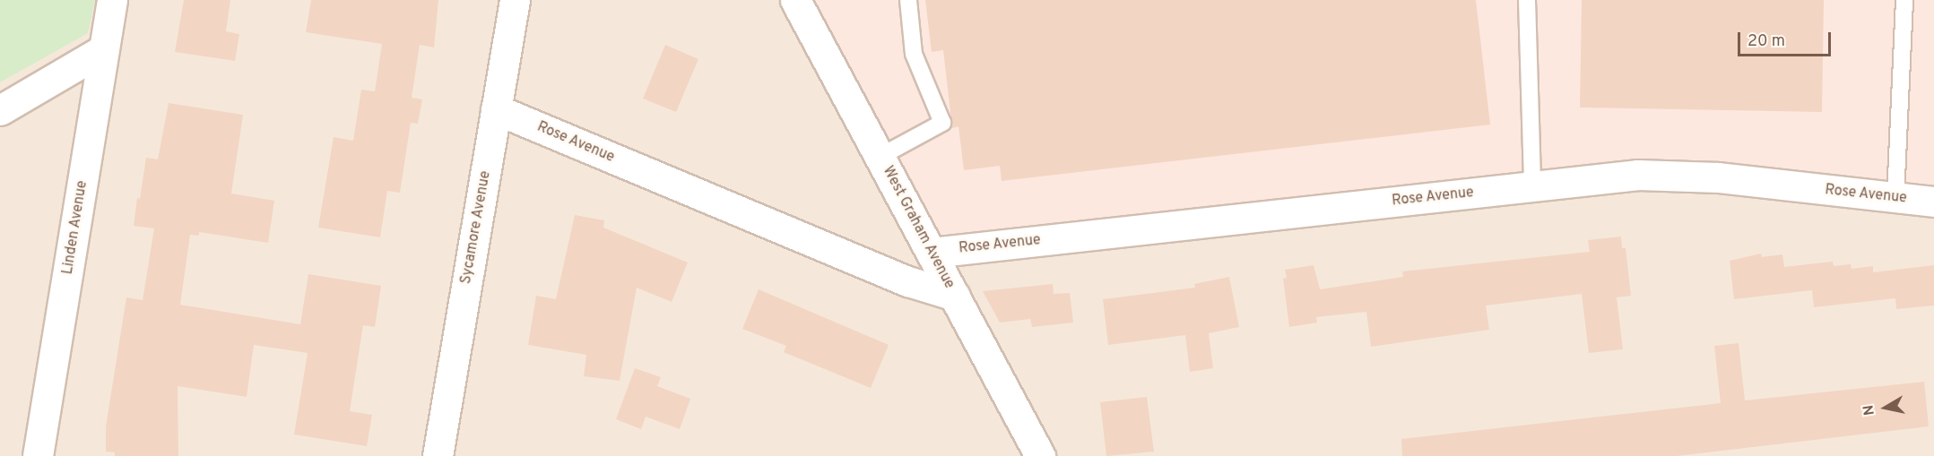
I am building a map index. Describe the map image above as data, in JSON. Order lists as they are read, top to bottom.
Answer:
{
  "streets": {
    "street": [
      "Rose Avenue",
      "Linden Avenue",
      "Sycamore Avenue",
      "West Graham Avenue"
    ]
  },
  "crossings": [
    ["Rose Avenue", "Sycamore Avenue"],
    ["Rose Avenue", "West Graham Avenue"]
  ],
  "scale_bar": "20 m",
  "north": "left"
}
